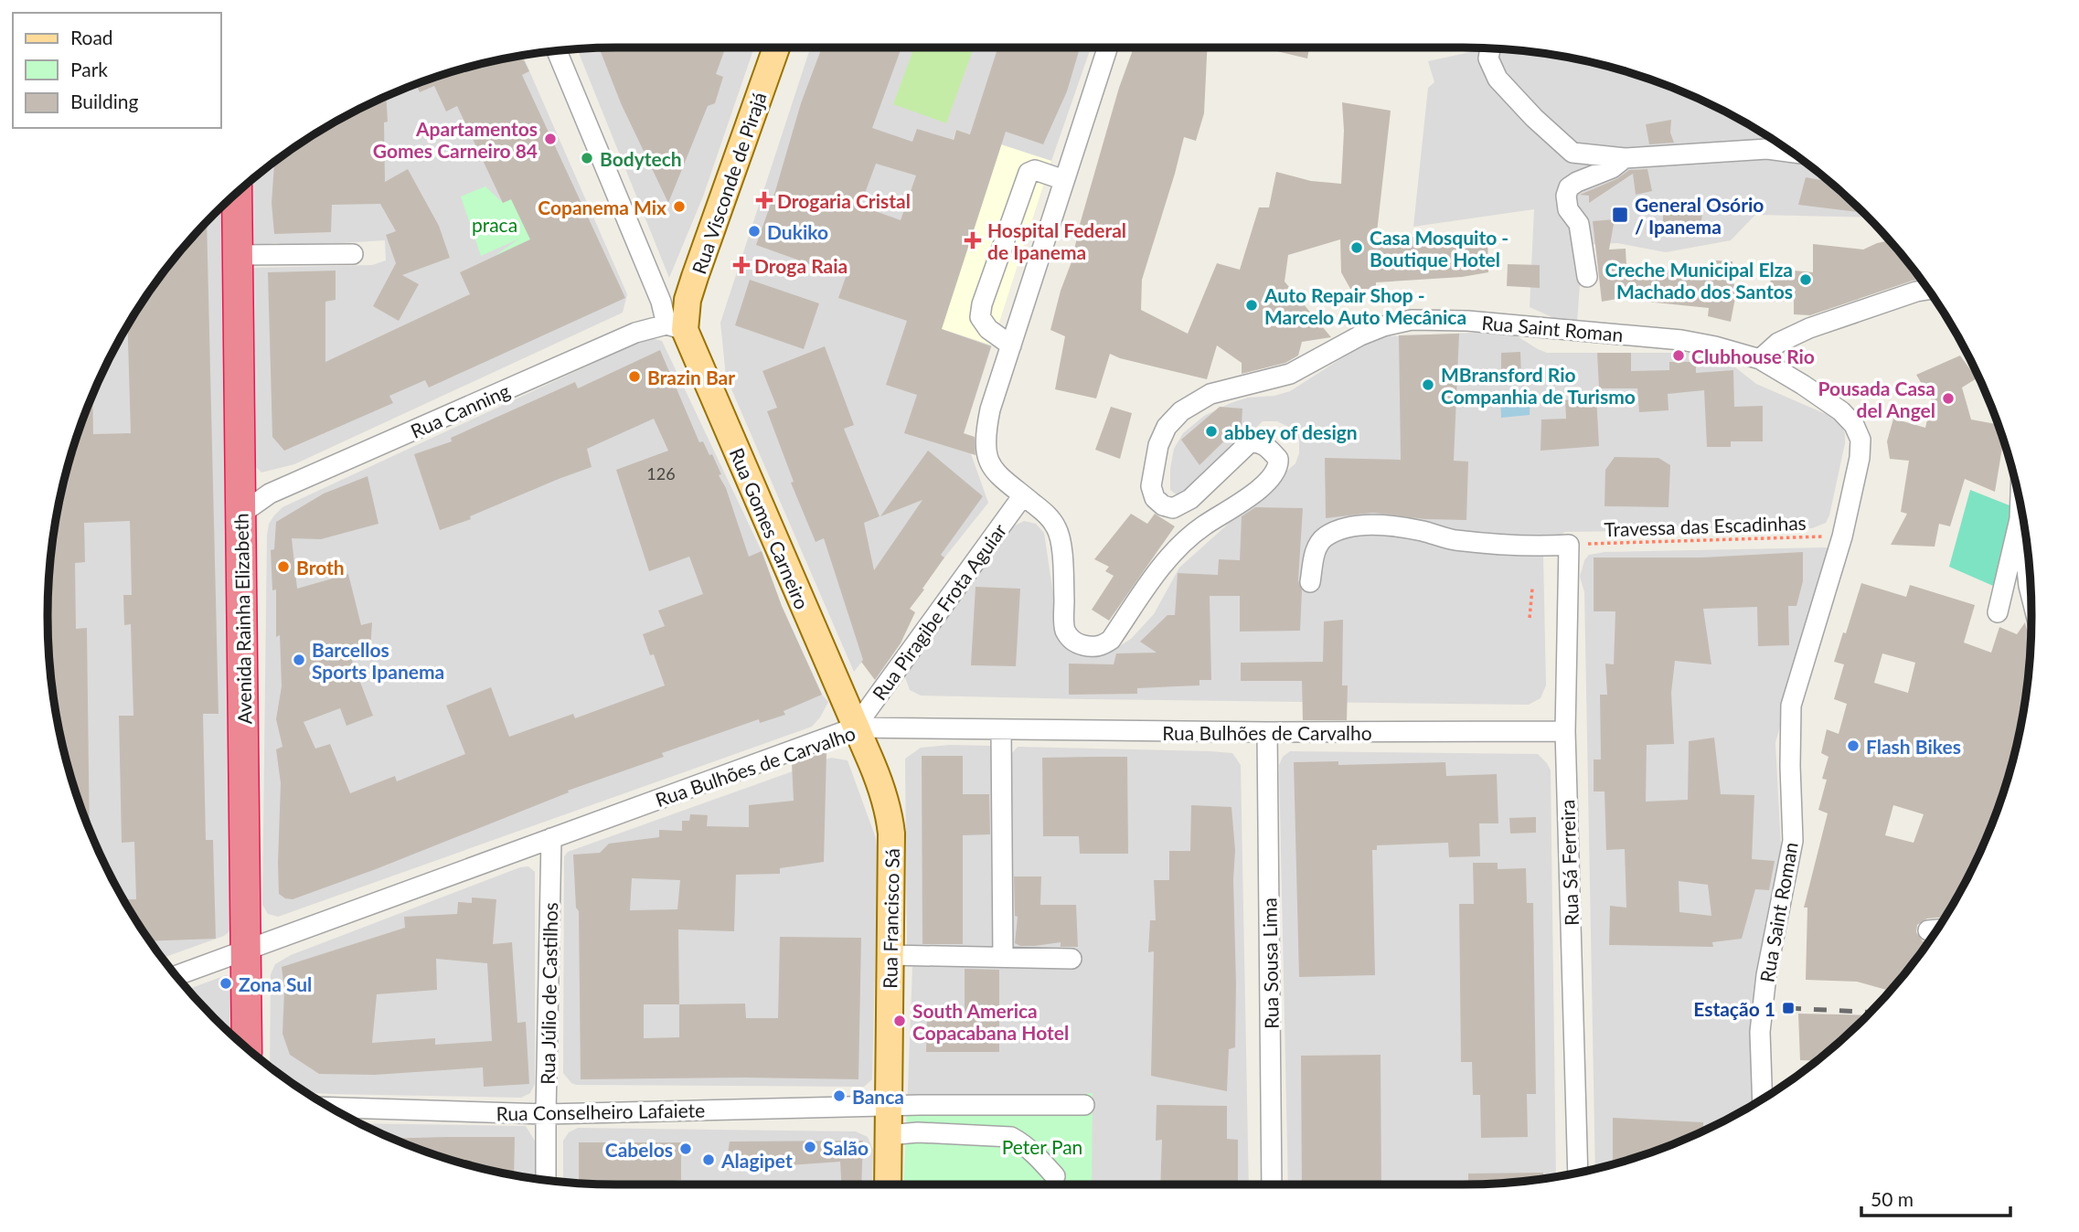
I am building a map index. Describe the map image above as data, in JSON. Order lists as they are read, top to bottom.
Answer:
{
  "streets": {
    "highway": ["Avenida Rainha Elizabeth"],
    "main road": ["Rua Visconde de Pirajá", "Rua Gomes Carneiro", "Rua Francisco Sá"],
    "street": [
      "Rua Saint Roman",
      "Rua Canning",
      "Rua Piragibe Frota Aguiar",
      "Rua Bulhões de Carvalho",
      "Rua Sá Ferreira",
      "Rua Sousa Lima",
      "Rua Júlio de Castilhos",
      "Rua Conselheiro Lafaiete"
    ],
    "path": ["Travessa das Escadinhas"]
  },
  "crossings": [
    ["Rua Visconde de Pirajá", "Rua Canning"],
    ["Rua Visconde de Pirajá", "Rua Gomes Carneiro"],
    ["Rua Saint Roman", "Travessa das Escadinhas"],
    ["Rua Saint Roman", "Rua Piragibe Frota Aguiar"],
    ["Rua Canning", "Rua Gomes Carneiro"],
    ["Rua Canning", "Avenida Rainha Elizabeth"],
    ["Travessa das Escadinhas", "Rua Sá Ferreira"],
    ["Rua Gomes Carneiro", "Rua Piragibe Frota Aguiar"],
    ["Rua Gomes Carneiro", "Rua Bulhões de Carvalho"],
    ["Rua Gomes Carneiro", "Rua Francisco Sá"],
    ["Rua Piragibe Frota Aguiar", "Rua Bulhões de Carvalho"],
    ["Rua Piragibe Frota Aguiar", "Rua Francisco Sá"],
    ["Avenida Rainha Elizabeth", "Rua Bulhões de Carvalho"],
    ["Rua Bulhões de Carvalho", "Rua Sá Ferreira"],
    ["Rua Bulhões de Carvalho", "Rua Francisco Sá"],
    ["Rua Bulhões de Carvalho", "Rua Sousa Lima"],
    ["Rua Bulhões de Carvalho", "Rua Júlio de Castilhos"],
    ["Rua Francisco Sá", "Rua Conselheiro Lafaiete"],
    ["Rua Júlio de Castilhos", "Rua Conselheiro Lafaiete"]
  ],
  "parks": ["praca", "Peter Pan"],
  "places": {
    "other": [
      "Apartamentos Gomes Carneiro 84",
      "Bodytech",
      "Copanema Mix",
      "Dukiko",
      "Casa Mosquito - Boutique Hotel",
      "Creche Municipal Elza Machado dos Santos",
      "Auto Repair Shop - Marcelo Auto Mecânica",
      "Clubhouse Rio",
      "Brazin Bar",
      "MBransford Rio Companhia de Turismo",
      "Pousada Casa del Angel",
      "abbey of design",
      "Broth",
      "Barcellos Sports Ipanema",
      "Flash Bikes",
      "Zona Sul",
      "South America Copacabana Hotel",
      "Banca",
      "Salão",
      "Cabelos",
      "Alagipet"
    ],
    "health": ["Drogaria Cristal", "Hospital Federal de Ipanema", "Droga Raia"],
    "transit": ["General Osório / Ipanema", "Estação 1"]
  },
  "house_numbers": ["126"],
  "legend": ["Road", "Park", "Building"],
  "scale_bar": "50 m"
}
